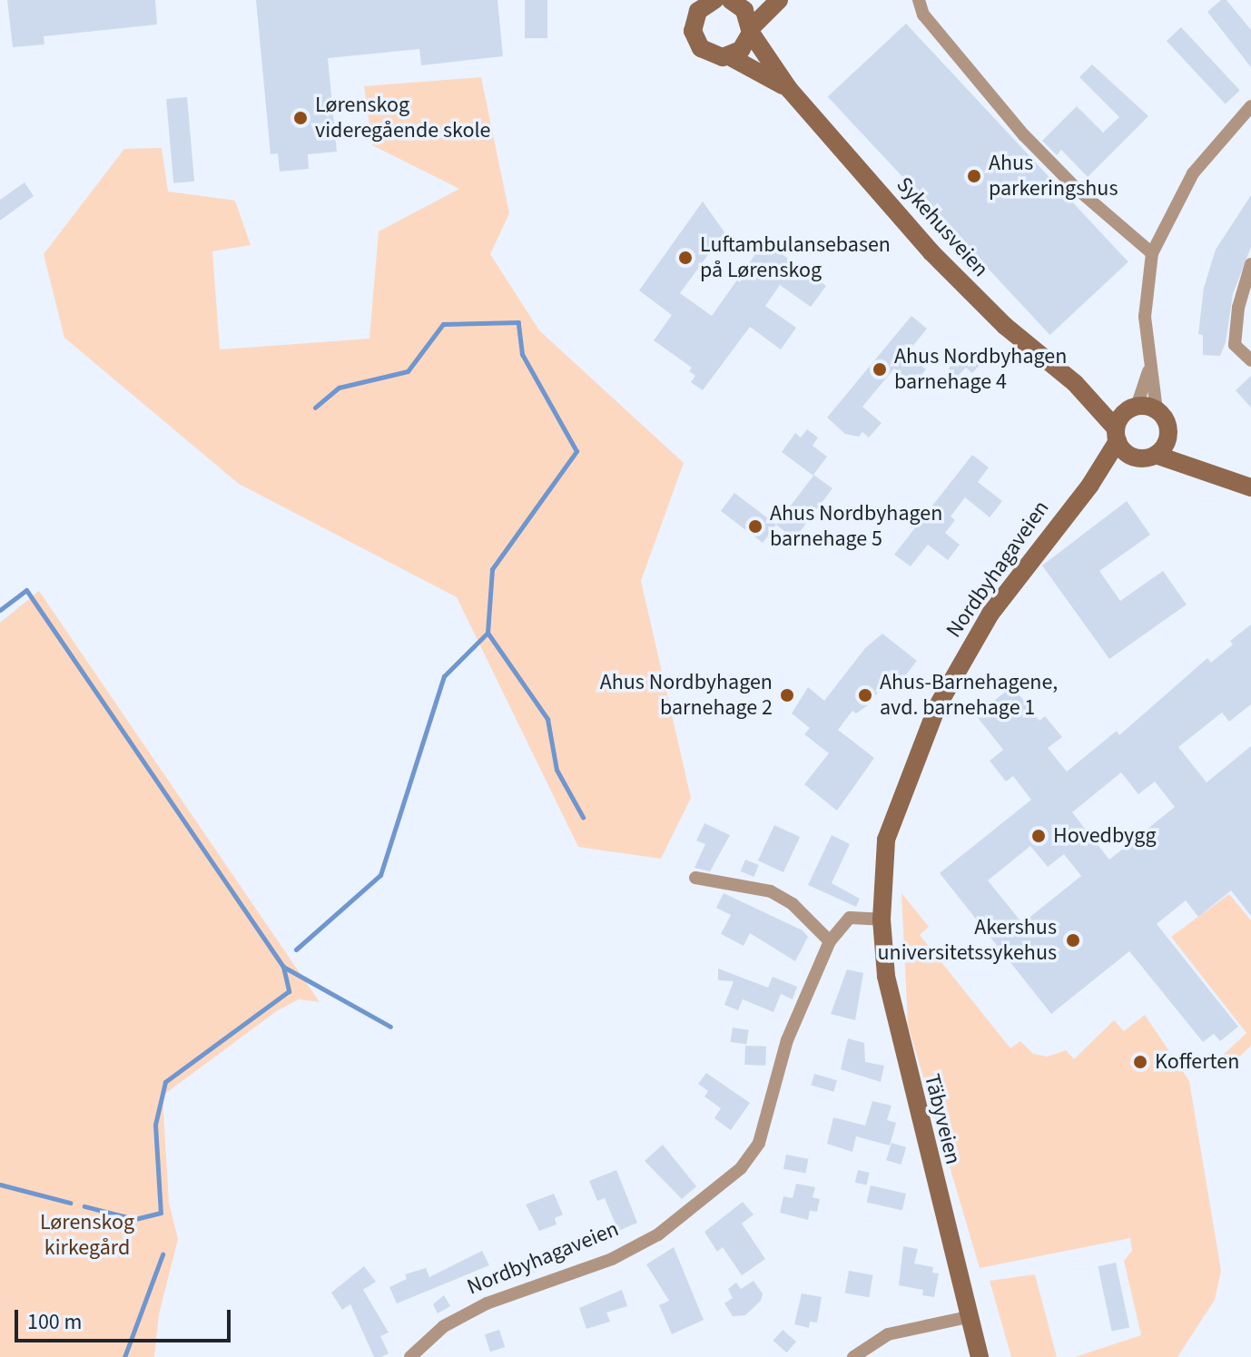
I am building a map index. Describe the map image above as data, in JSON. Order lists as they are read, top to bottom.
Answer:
{
  "streets": {
    "main road": ["Sykehusveien", "Nordbyhagaveien", "Täbyveien"]
  },
  "crossings": [
    ["Sykehusveien", "Nordbyhagaveien"],
    ["Nordbyhagaveien", "Täbyveien"]
  ],
  "parks": ["Lørenskog kirkegård"],
  "places": [
    "Lørenskog videregående skole",
    "Ahus parkeringshus",
    "Luftambulansebasen på Lørenskog",
    "Ahus Nordbyhagen barnehage 4",
    "Ahus Nordbyhagen barnehage 5",
    "Ahus Nordbyhagen barnehage 2",
    "Ahus-Barnehagene, avd. barnehage 1",
    "Hovedbygg",
    "Akershus universitetssykehus",
    "Kofferten"
  ],
  "scale_bar": "100 m"
}
